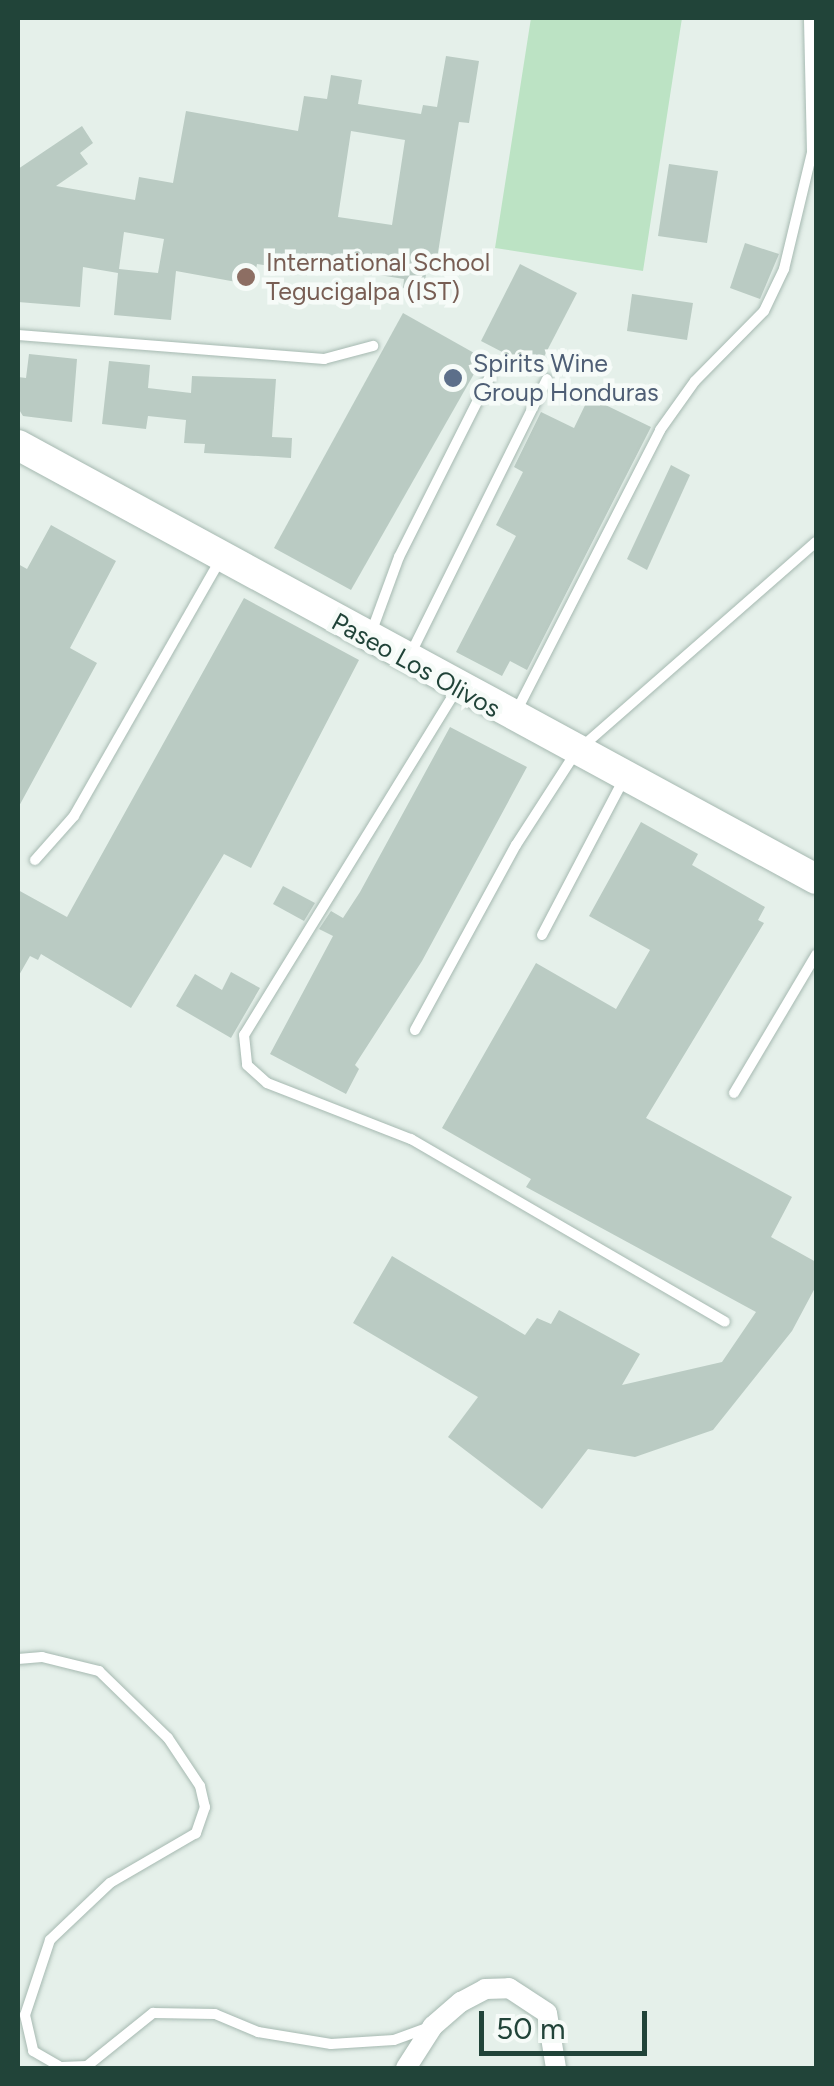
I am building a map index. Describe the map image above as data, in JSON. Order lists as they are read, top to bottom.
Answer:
{
  "streets": {
    "street": ["Paseo Los Olivos"]
  },
  "places": ["International School Tegucigalpa (IST)", "Spirits Wine Group Honduras"],
  "scale_bar": "50 m"
}
